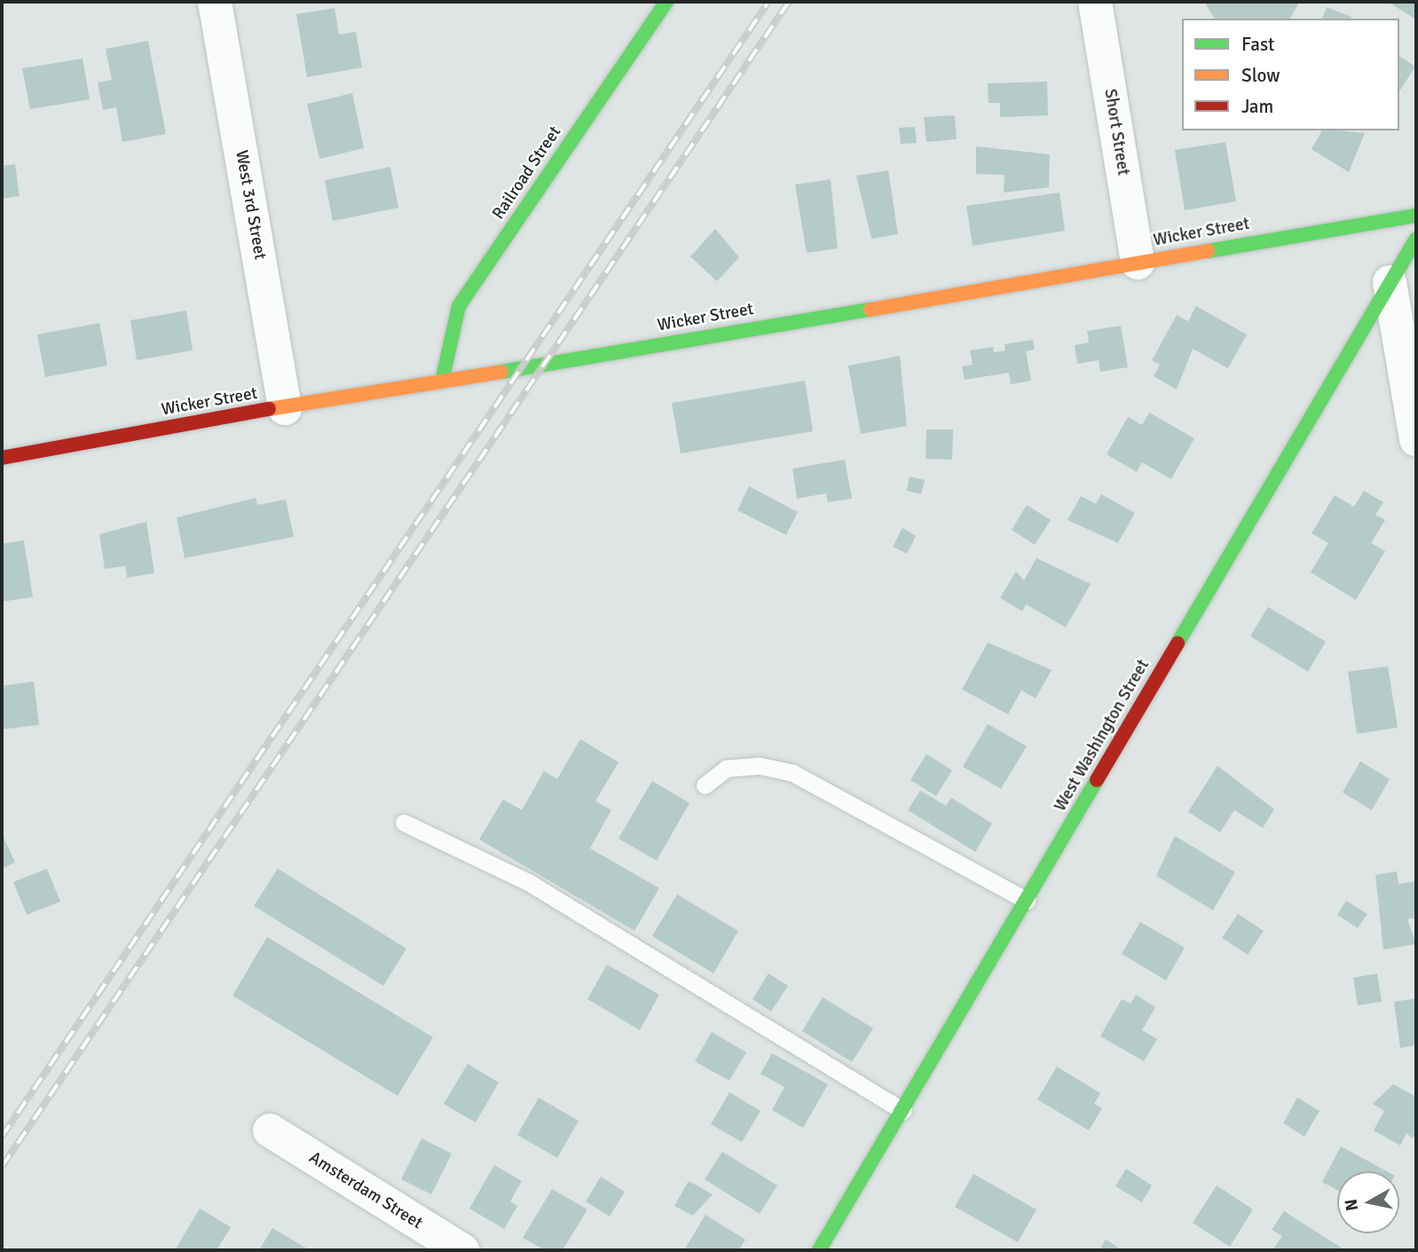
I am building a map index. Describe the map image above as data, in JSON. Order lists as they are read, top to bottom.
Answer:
{
  "streets": {
    "street": [
      "Short Street",
      "Railroad Street",
      "West 3rd Street",
      "Wicker Street",
      "West Washington Street",
      "Amsterdam Street"
    ]
  },
  "crossings": [
    ["Short Street", "Wicker Street"],
    ["Railroad Street", "Wicker Street"],
    ["West 3rd Street", "Wicker Street"]
  ],
  "legend": ["Fast", "Slow", "Jam"],
  "north": "left"
}
